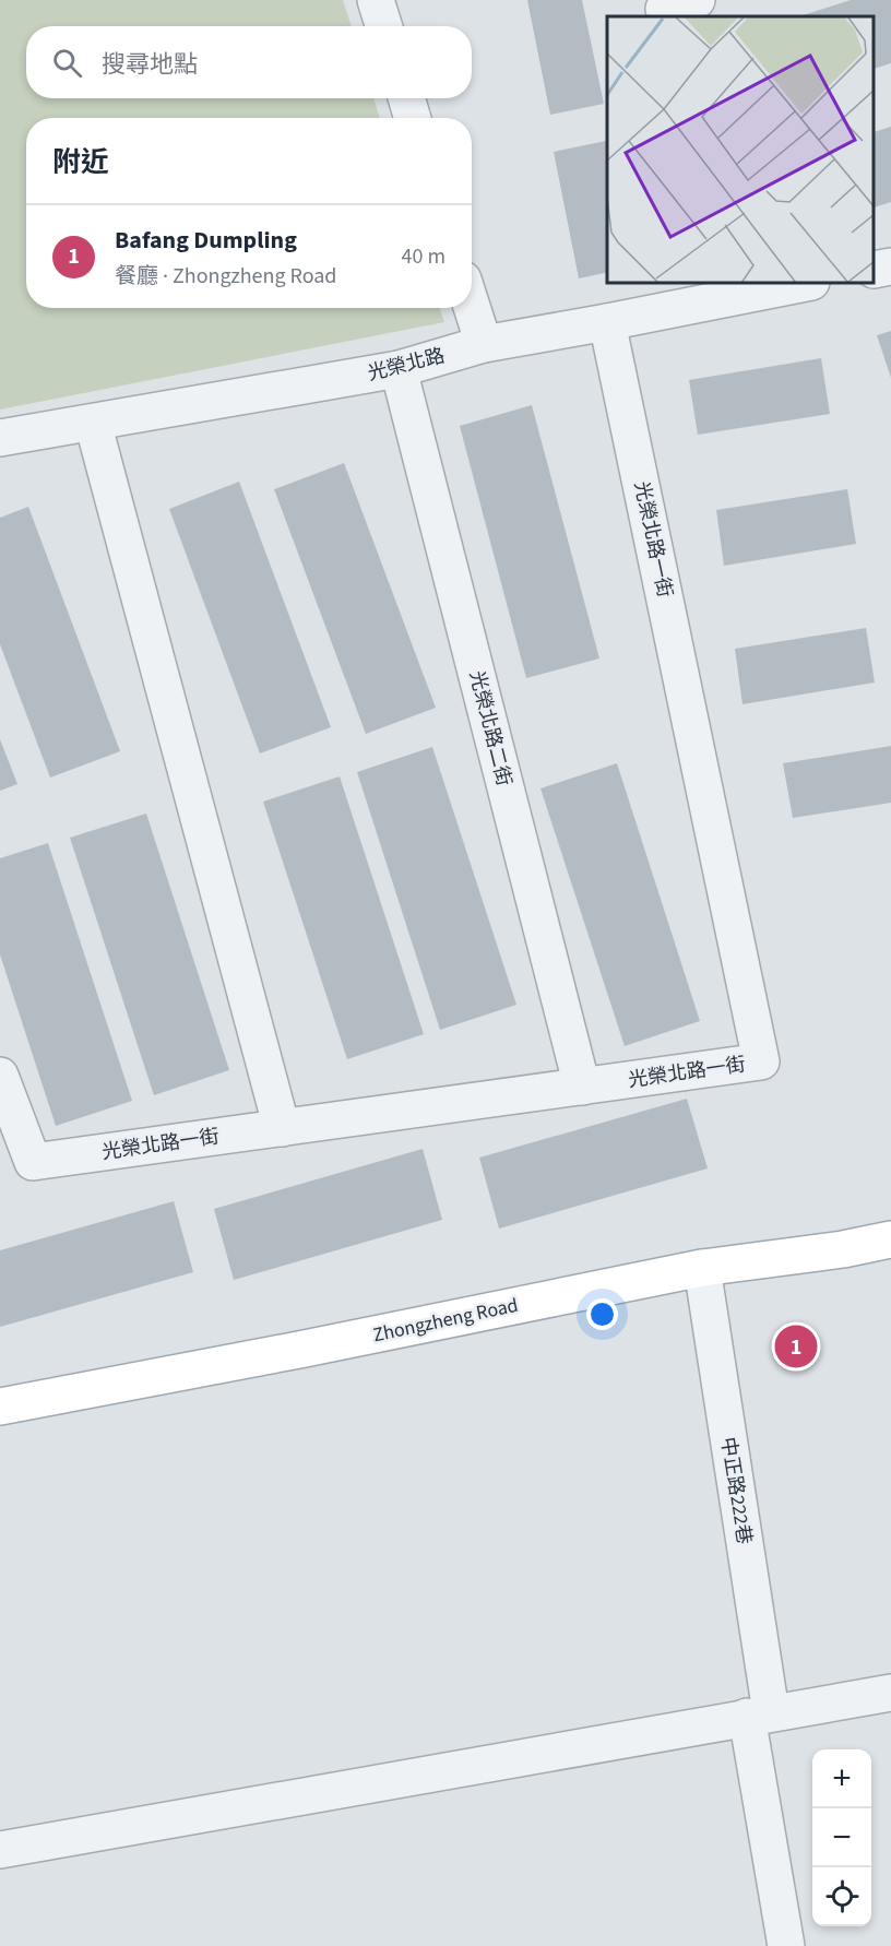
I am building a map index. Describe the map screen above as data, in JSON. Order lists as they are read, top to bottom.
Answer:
{
  "streets": {
    "main road": ["Zhongzheng Road"],
    "street": [
      "光榮北路",
      "光榮北路一街",
      "光榮北路二街",
      "中正路222巷"
    ]
  },
  "crossings": [
    ["光榮北路", "光榮北路一街"],
    ["光榮北路", "光榮北路二街"],
    ["光榮北路一街", "光榮北路二街"],
    ["Zhongzheng Road", "中正路222巷"]
  ],
  "page": {
    "search": "搜尋地點",
    "heading": "附近",
    "list": [
      {
        "mark": "1",
        "name": "Bafang Dumpling",
        "note": "餐廳 · Zhongzheng Road",
        "value": "40 m"
      }
    ],
    "pins": "1",
    "map_buttons": ["+", "−"]
  }
}
